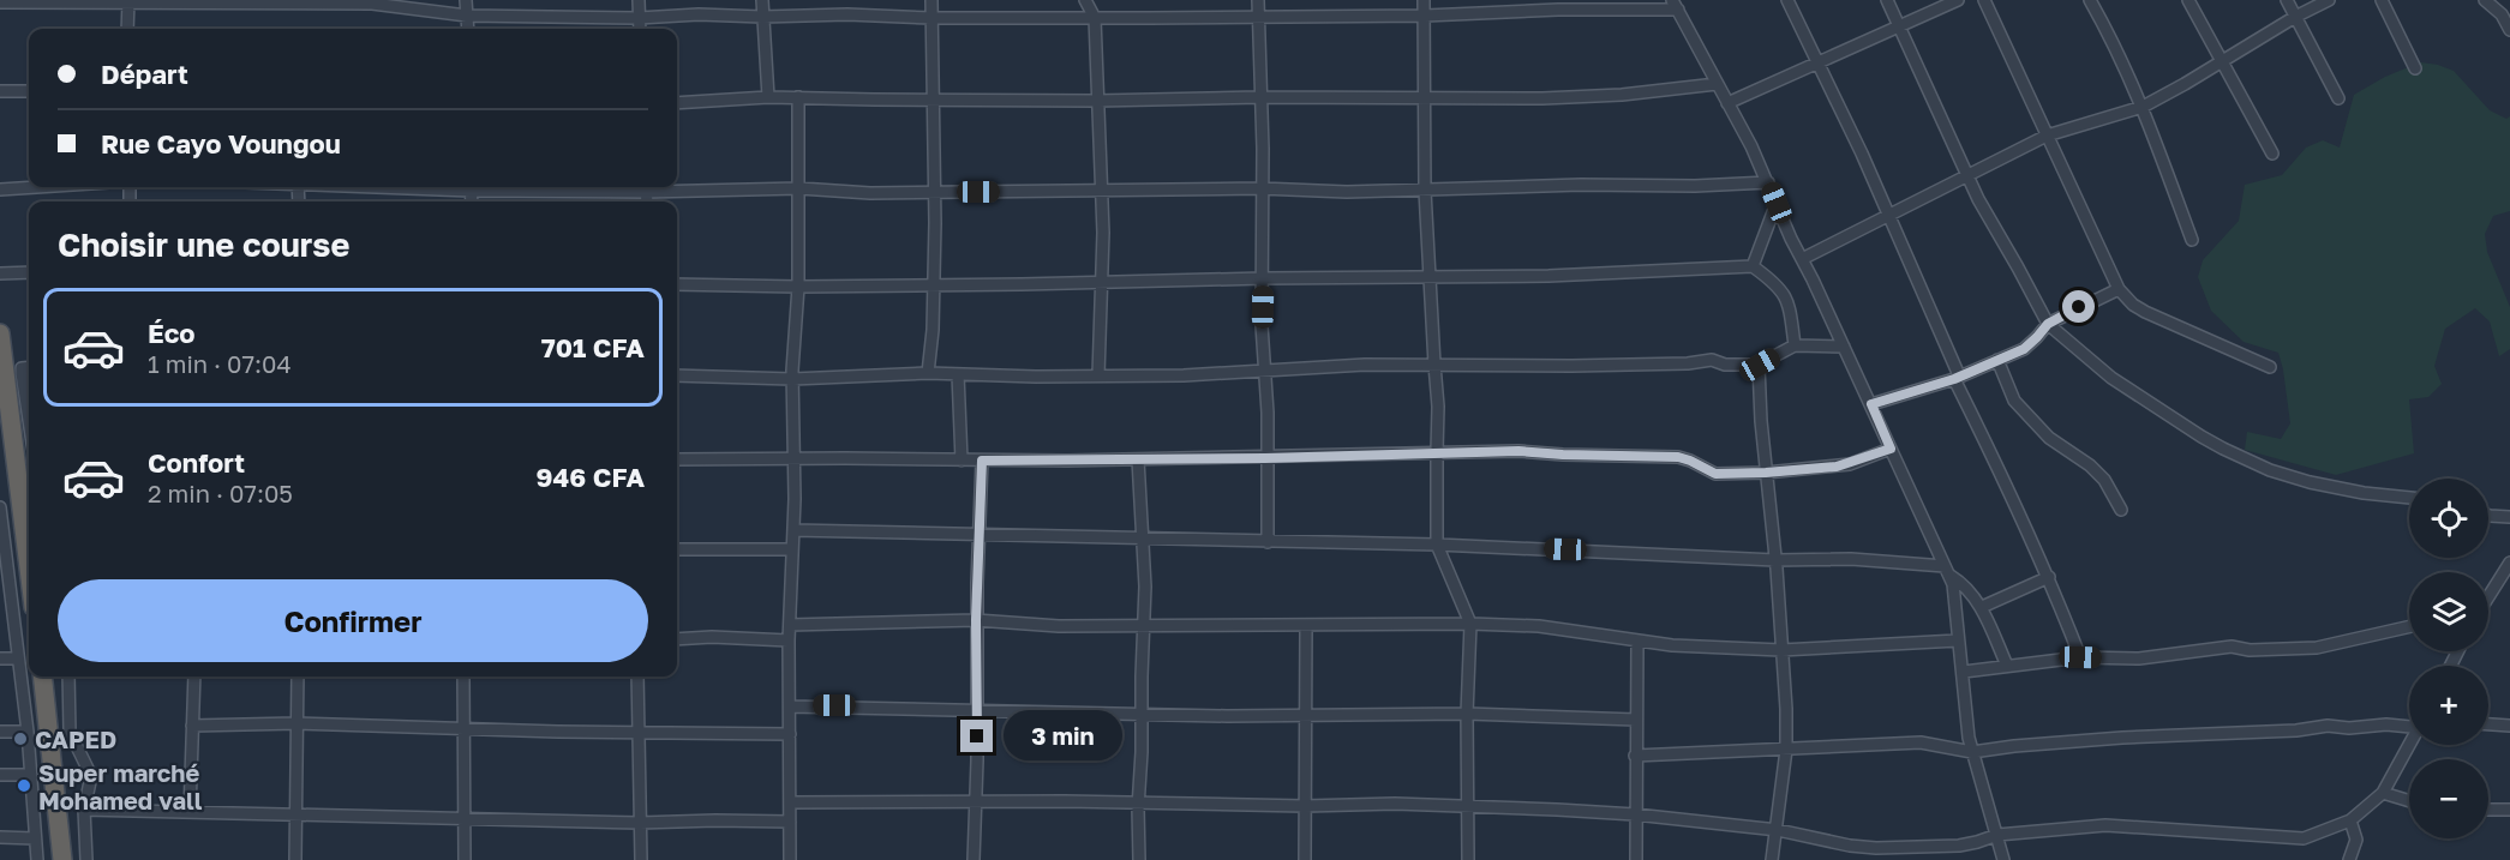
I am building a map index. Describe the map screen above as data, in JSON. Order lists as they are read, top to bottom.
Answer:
{
  "places": ["CAPED", "Super marché Mohamed vall"],
  "page": {
    "banner": ["Départ", "Rue Cayo Voungou"],
    "heading": "Choisir une course",
    "list": [
      {
        "name": "Éco",
        "note": "1 min · 07:04",
        "value": "701 CFA"
      },
      {
        "name": "Confort",
        "note": "2 min · 07:05",
        "value": "946 CFA"
      }
    ],
    "map_buttons": ["+", "−"],
    "buttons": "Confirmer",
    "bubble": "3 min"
  }
}
